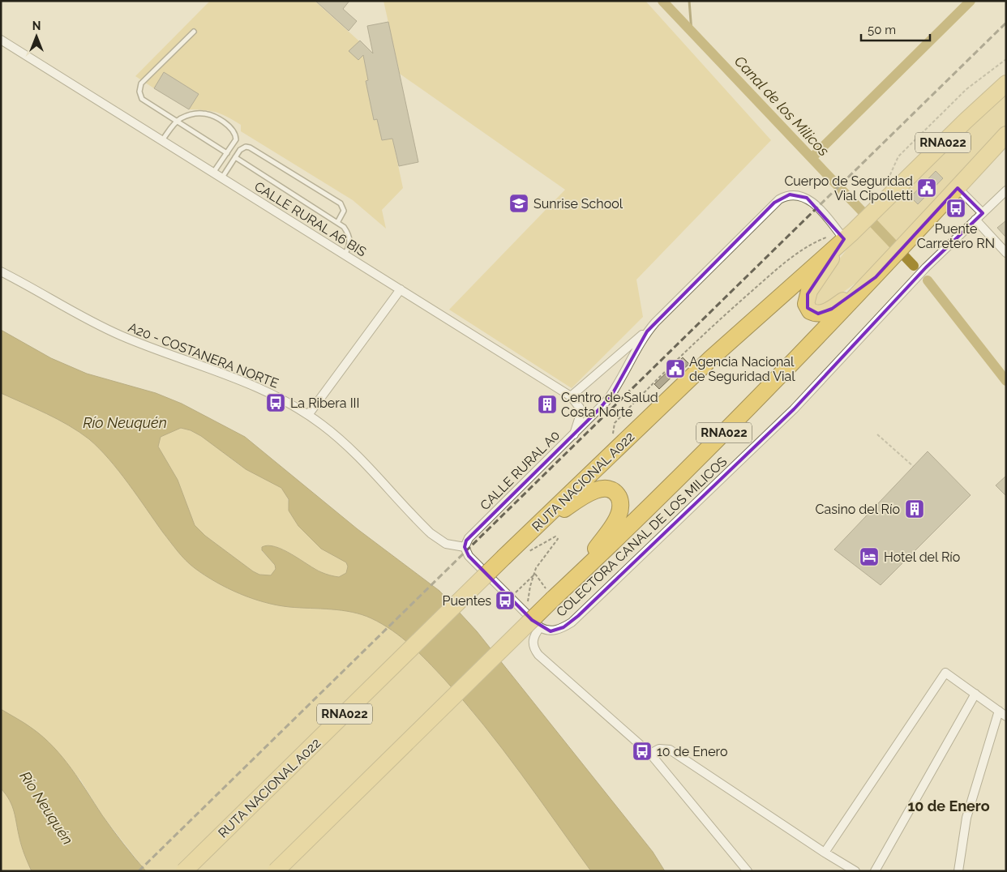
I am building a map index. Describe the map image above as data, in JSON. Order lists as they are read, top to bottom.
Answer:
{
  "streets": {
    "highway": ["RNA022", "RUTA NACIONAL A022"],
    "street": [
      "CALLE RURAL A6 BIS",
      "A20 - COSTANERA NORTE",
      "CALLE RURAL A0",
      "COLECTORA CANAL DE LOS MILICOS"
    ]
  },
  "crossings": [
    ["CALLE RURAL A6 BIS", "CALLE RURAL A0"],
    ["A20 - COSTANERA NORTE", "CALLE RURAL A0"],
    ["CALLE RURAL A0", "RUTA NACIONAL A022"]
  ],
  "districts": ["10 de Enero"],
  "water": ["Canal de los Milicos", "Río Neuquén"],
  "places": {
    "public building": ["Cuerpo de Seguridad Vial Cipolletti", "Agencia Nacional de Seguridad Vial"],
    "school or university": ["Sunrise School"],
    "bus stop": [
      "Puente Carretero RN",
      "La Ribera III",
      "Puentes",
      "10 de Enero"
    ],
    "building": ["Centro de Salud Costa Norte", "Casino del Río"],
    "hotel": ["Hotel del Río"]
  },
  "scale_bar": "50 m",
  "north": "top"
}
